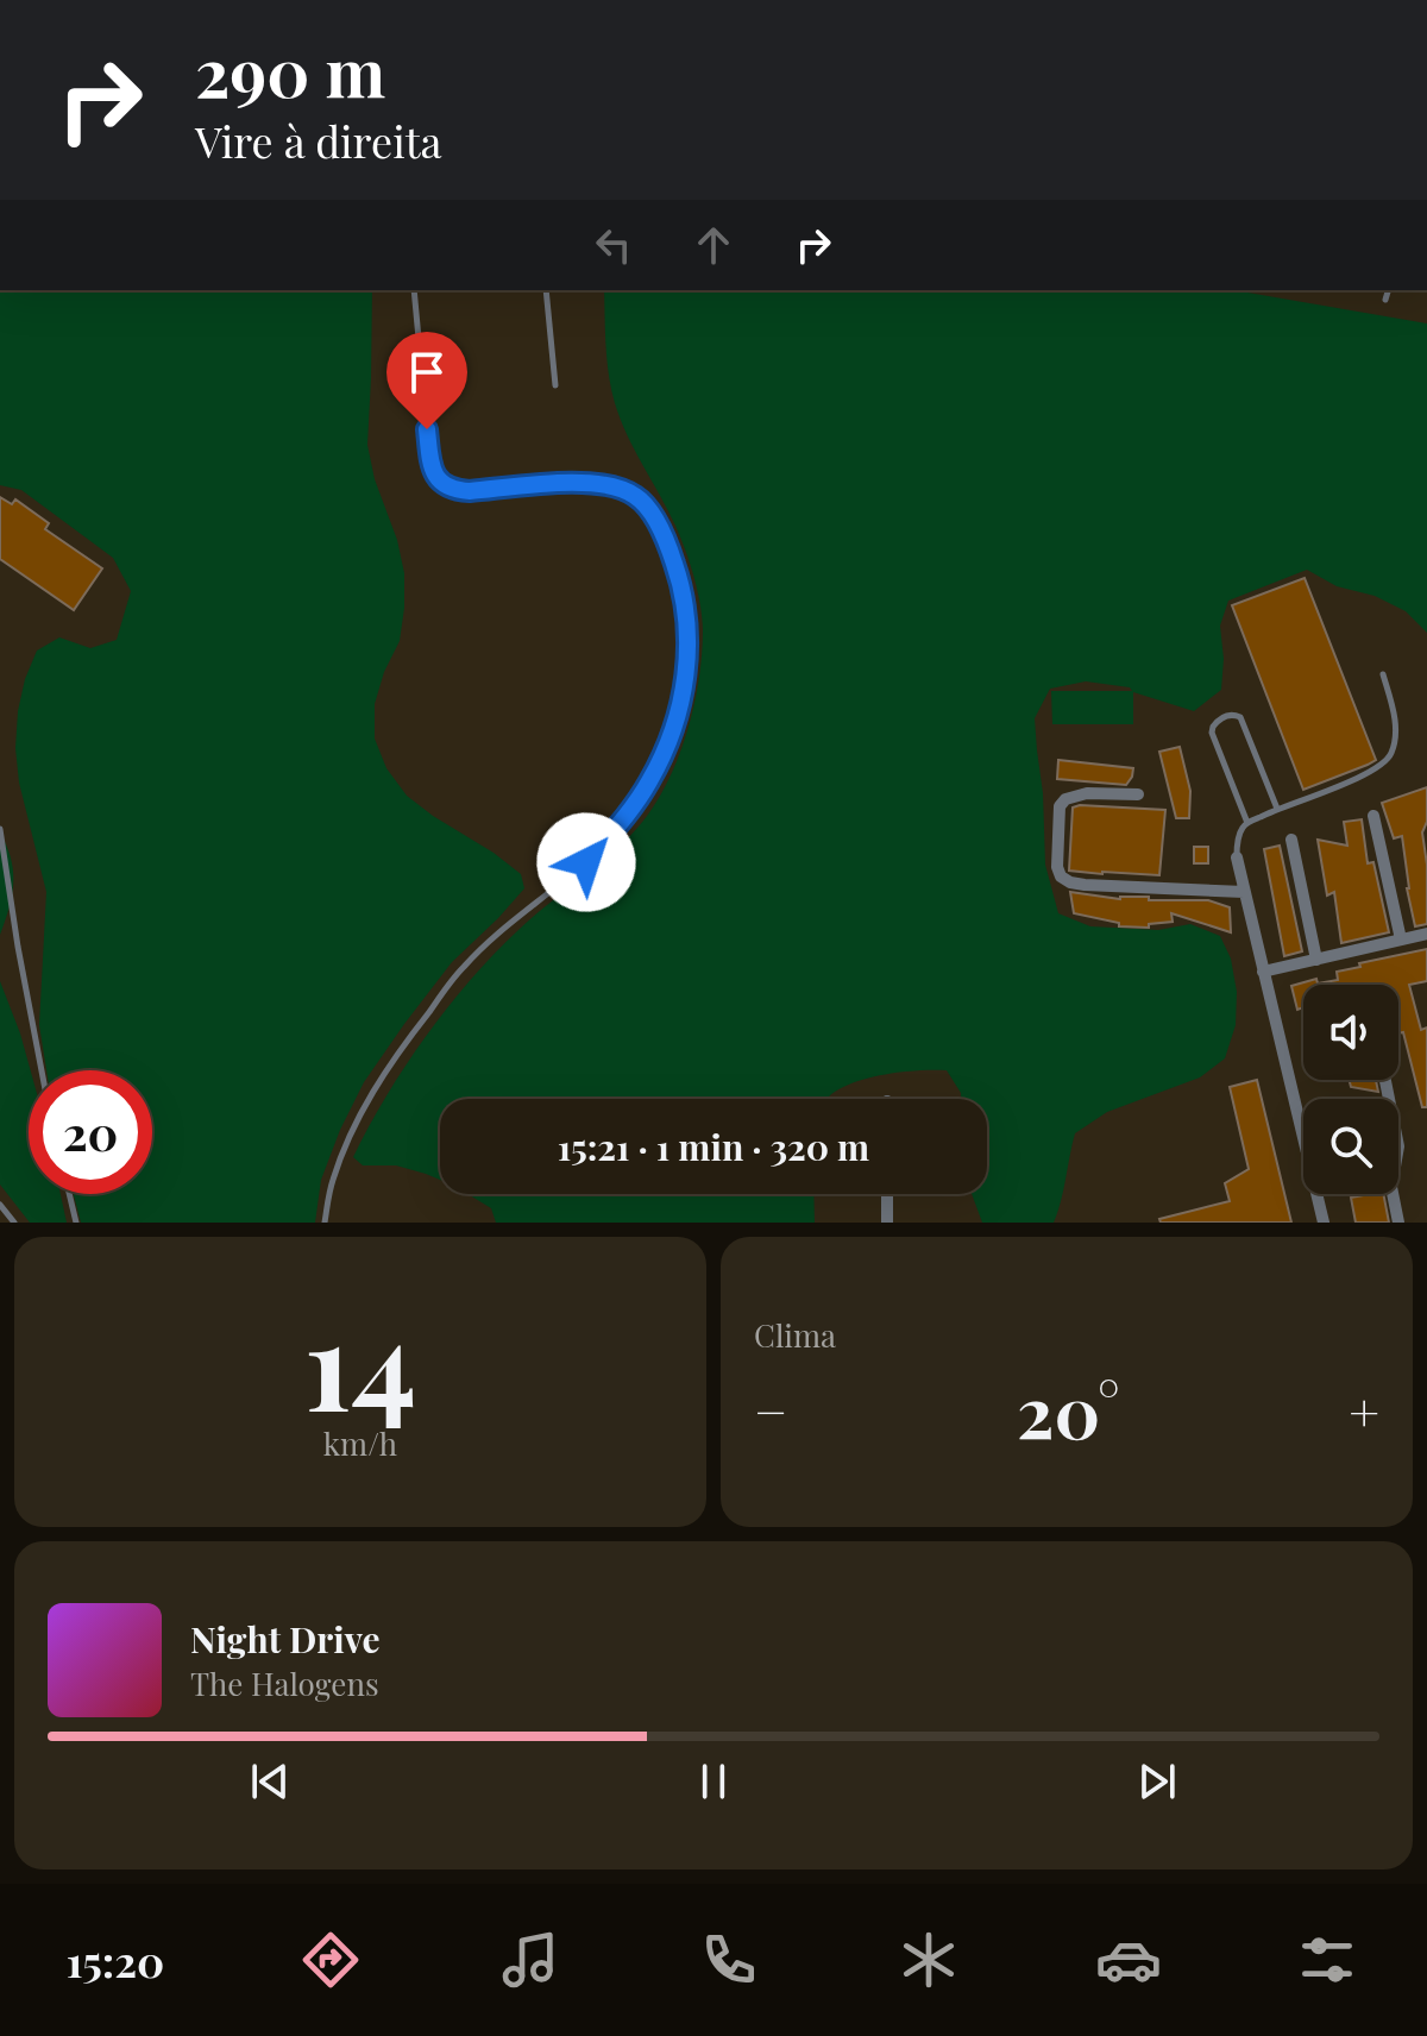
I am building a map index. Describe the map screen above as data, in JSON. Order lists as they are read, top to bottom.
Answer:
{
  "page": {
    "turn": ["290 m", "Vire à direita"],
    "limit": "20",
    "trip": "15:21 · 1 min · 320 m",
    "tile": [
      ["14", "km/h"],
      "Clima"
    ],
    "heat": ["−", "20°", "+"],
    "song": ["Night Drive", "The Halogens"],
    "tabs": "15:20"
  }
}
